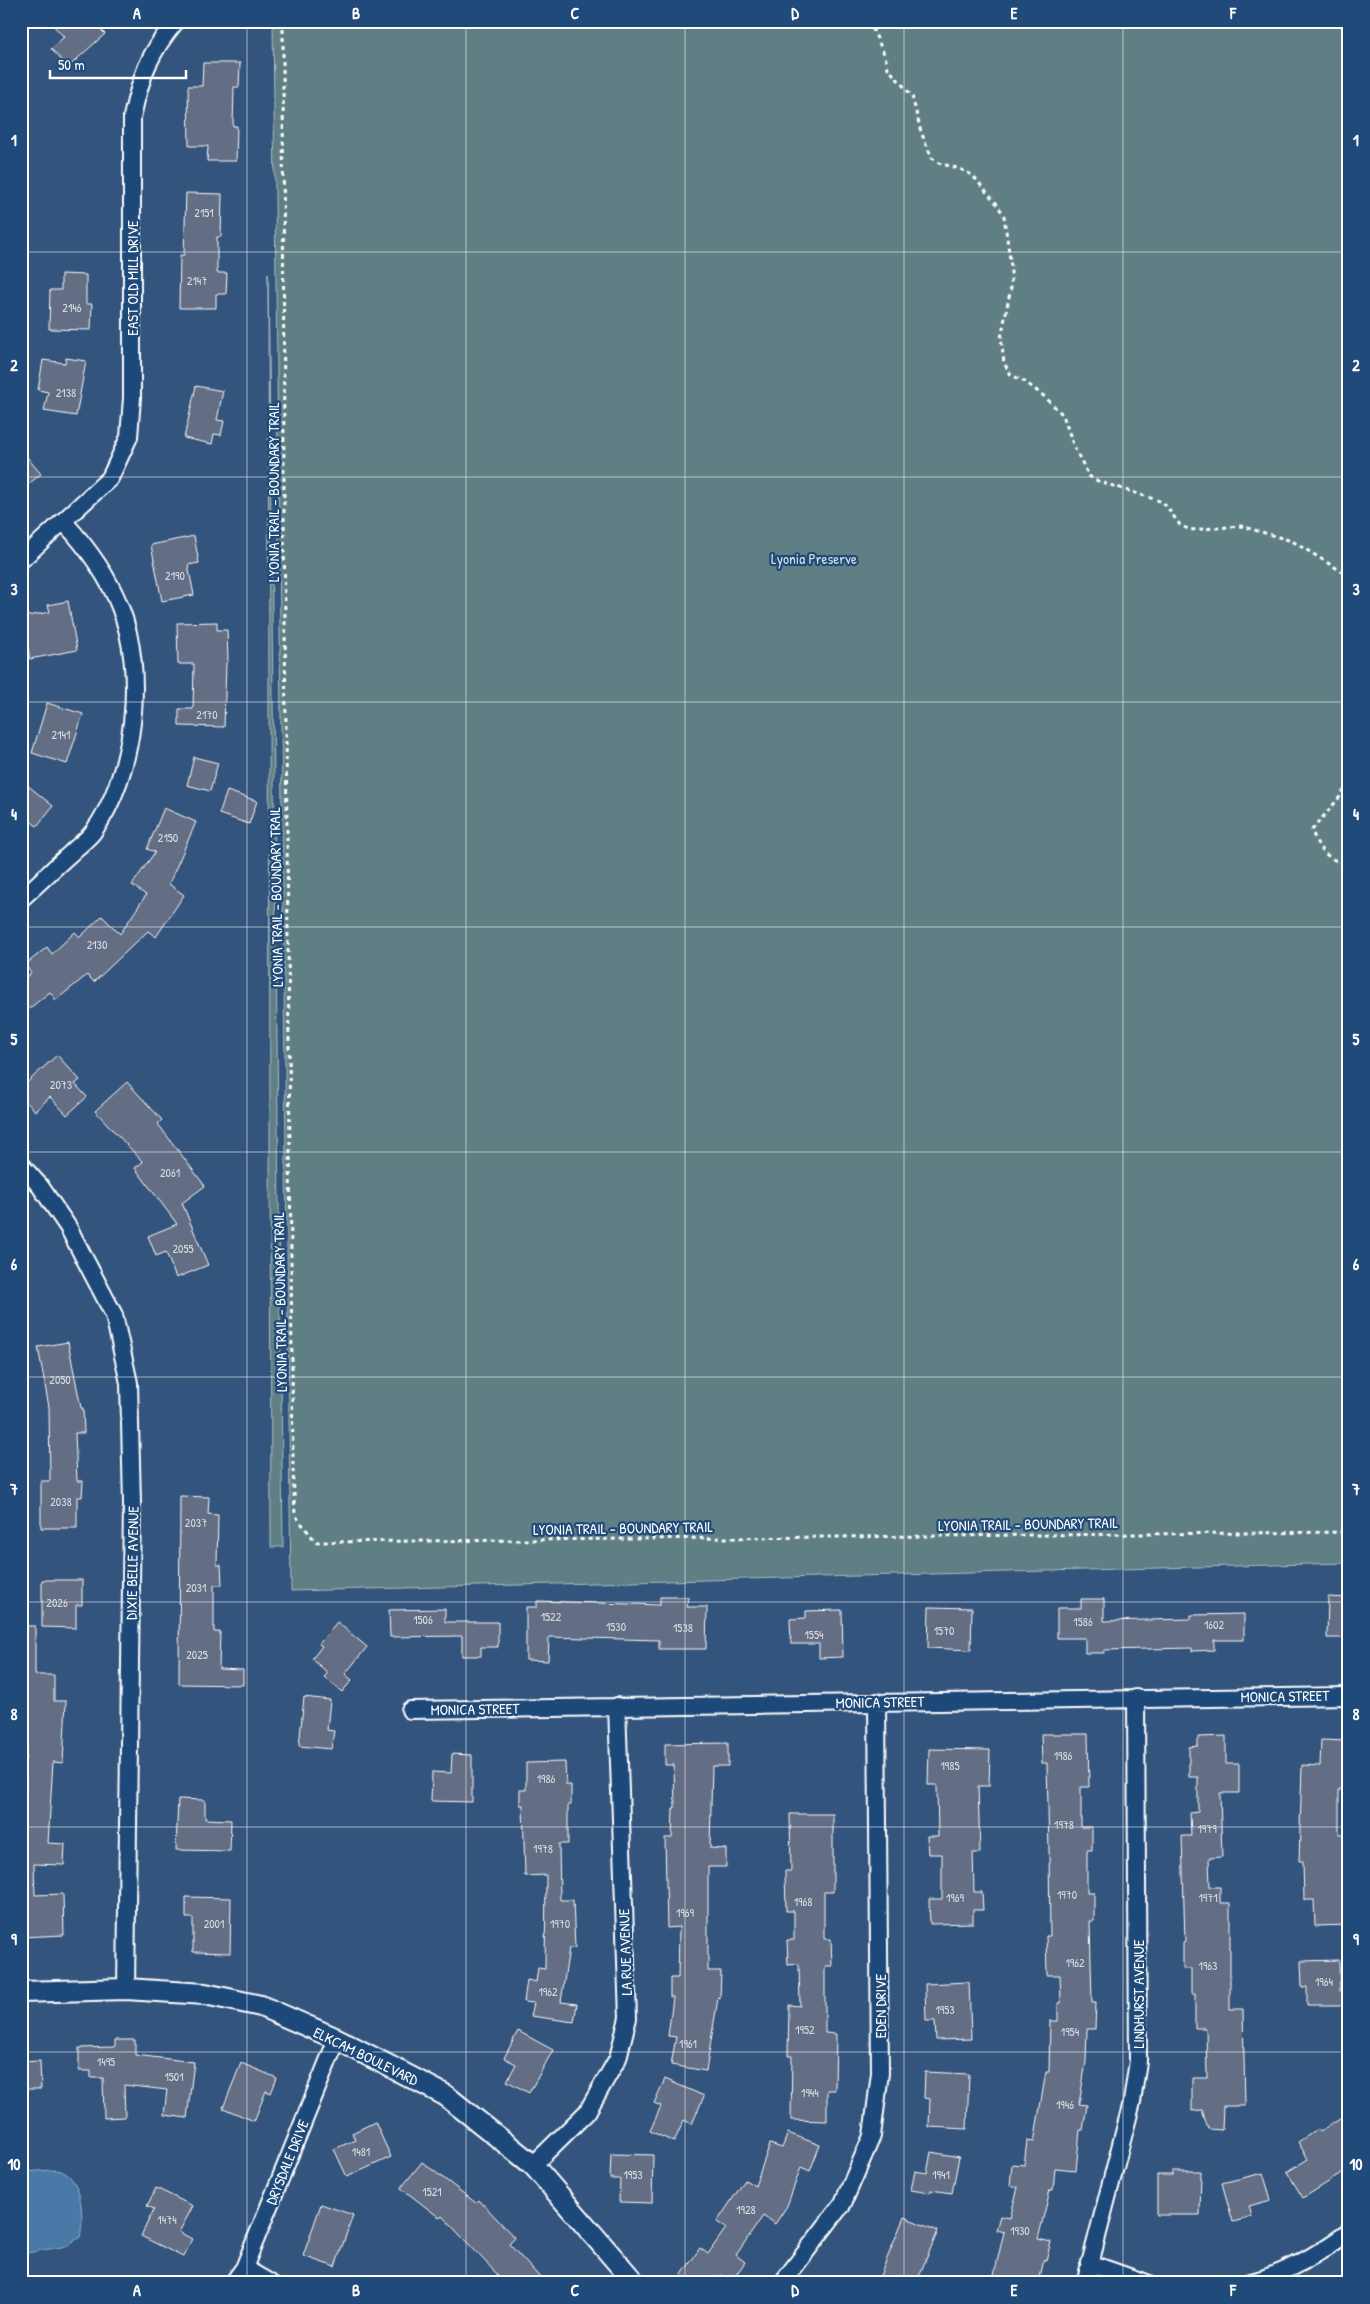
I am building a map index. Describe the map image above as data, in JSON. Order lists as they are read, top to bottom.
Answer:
{
  "streets": {
    "street": [
      "EAST OLD MILL DRIVE",
      "DIXIE BELLE AVENUE",
      "MONICA STREET",
      "LA RUE AVENUE",
      "LINDHURST AVENUE",
      "EDEN DRIVE",
      "ELKCAM BOULEVARD",
      "DRYSDALE DRIVE"
    ],
    "path": ["LYONIA TRAIL - BOUNDARY TRAIL"]
  },
  "crossings": [
    ["DIXIE BELLE AVENUE", "ELKCAM BOULEVARD"],
    ["MONICA STREET", "LA RUE AVENUE"],
    ["MONICA STREET", "LINDHURST AVENUE"],
    ["MONICA STREET", "EDEN DRIVE"],
    ["LA RUE AVENUE", "ELKCAM BOULEVARD"],
    ["ELKCAM BOULEVARD", "DRYSDALE DRIVE"]
  ],
  "parks": ["Lyonia Preserve"],
  "house_numbers": [
    "2151",
    "2147",
    "2146",
    "2138",
    "2190",
    "2170",
    "2141",
    "2150",
    "2130",
    "2073",
    "2061",
    "2055",
    "2050",
    "2038",
    "2037",
    "2031",
    "2026",
    "1522",
    "1506",
    "1586",
    "1602",
    "1530",
    "1538",
    "1570",
    "1554",
    "2025",
    "1986",
    "1985",
    "1986",
    "1978",
    "1979",
    "1978",
    "1970",
    "1969",
    "1971",
    "1968",
    "1969",
    "2001",
    "1970",
    "1962",
    "1963",
    "1964",
    "1962",
    "1953",
    "1952",
    "1954",
    "1961",
    "1495",
    "1501",
    "1944",
    "1946",
    "1481",
    "1953",
    "1941",
    "1521",
    "1928",
    "1474",
    "1930"
  ],
  "scale_bar": "50 m",
  "grid": {
    "columns": [
      "A",
      "B",
      "C",
      "D",
      "E",
      "F"
    ],
    "rows": [
      "1",
      "2",
      "3",
      "4",
      "5",
      "6",
      "7",
      "8",
      "9",
      "10"
    ]
  }
}
